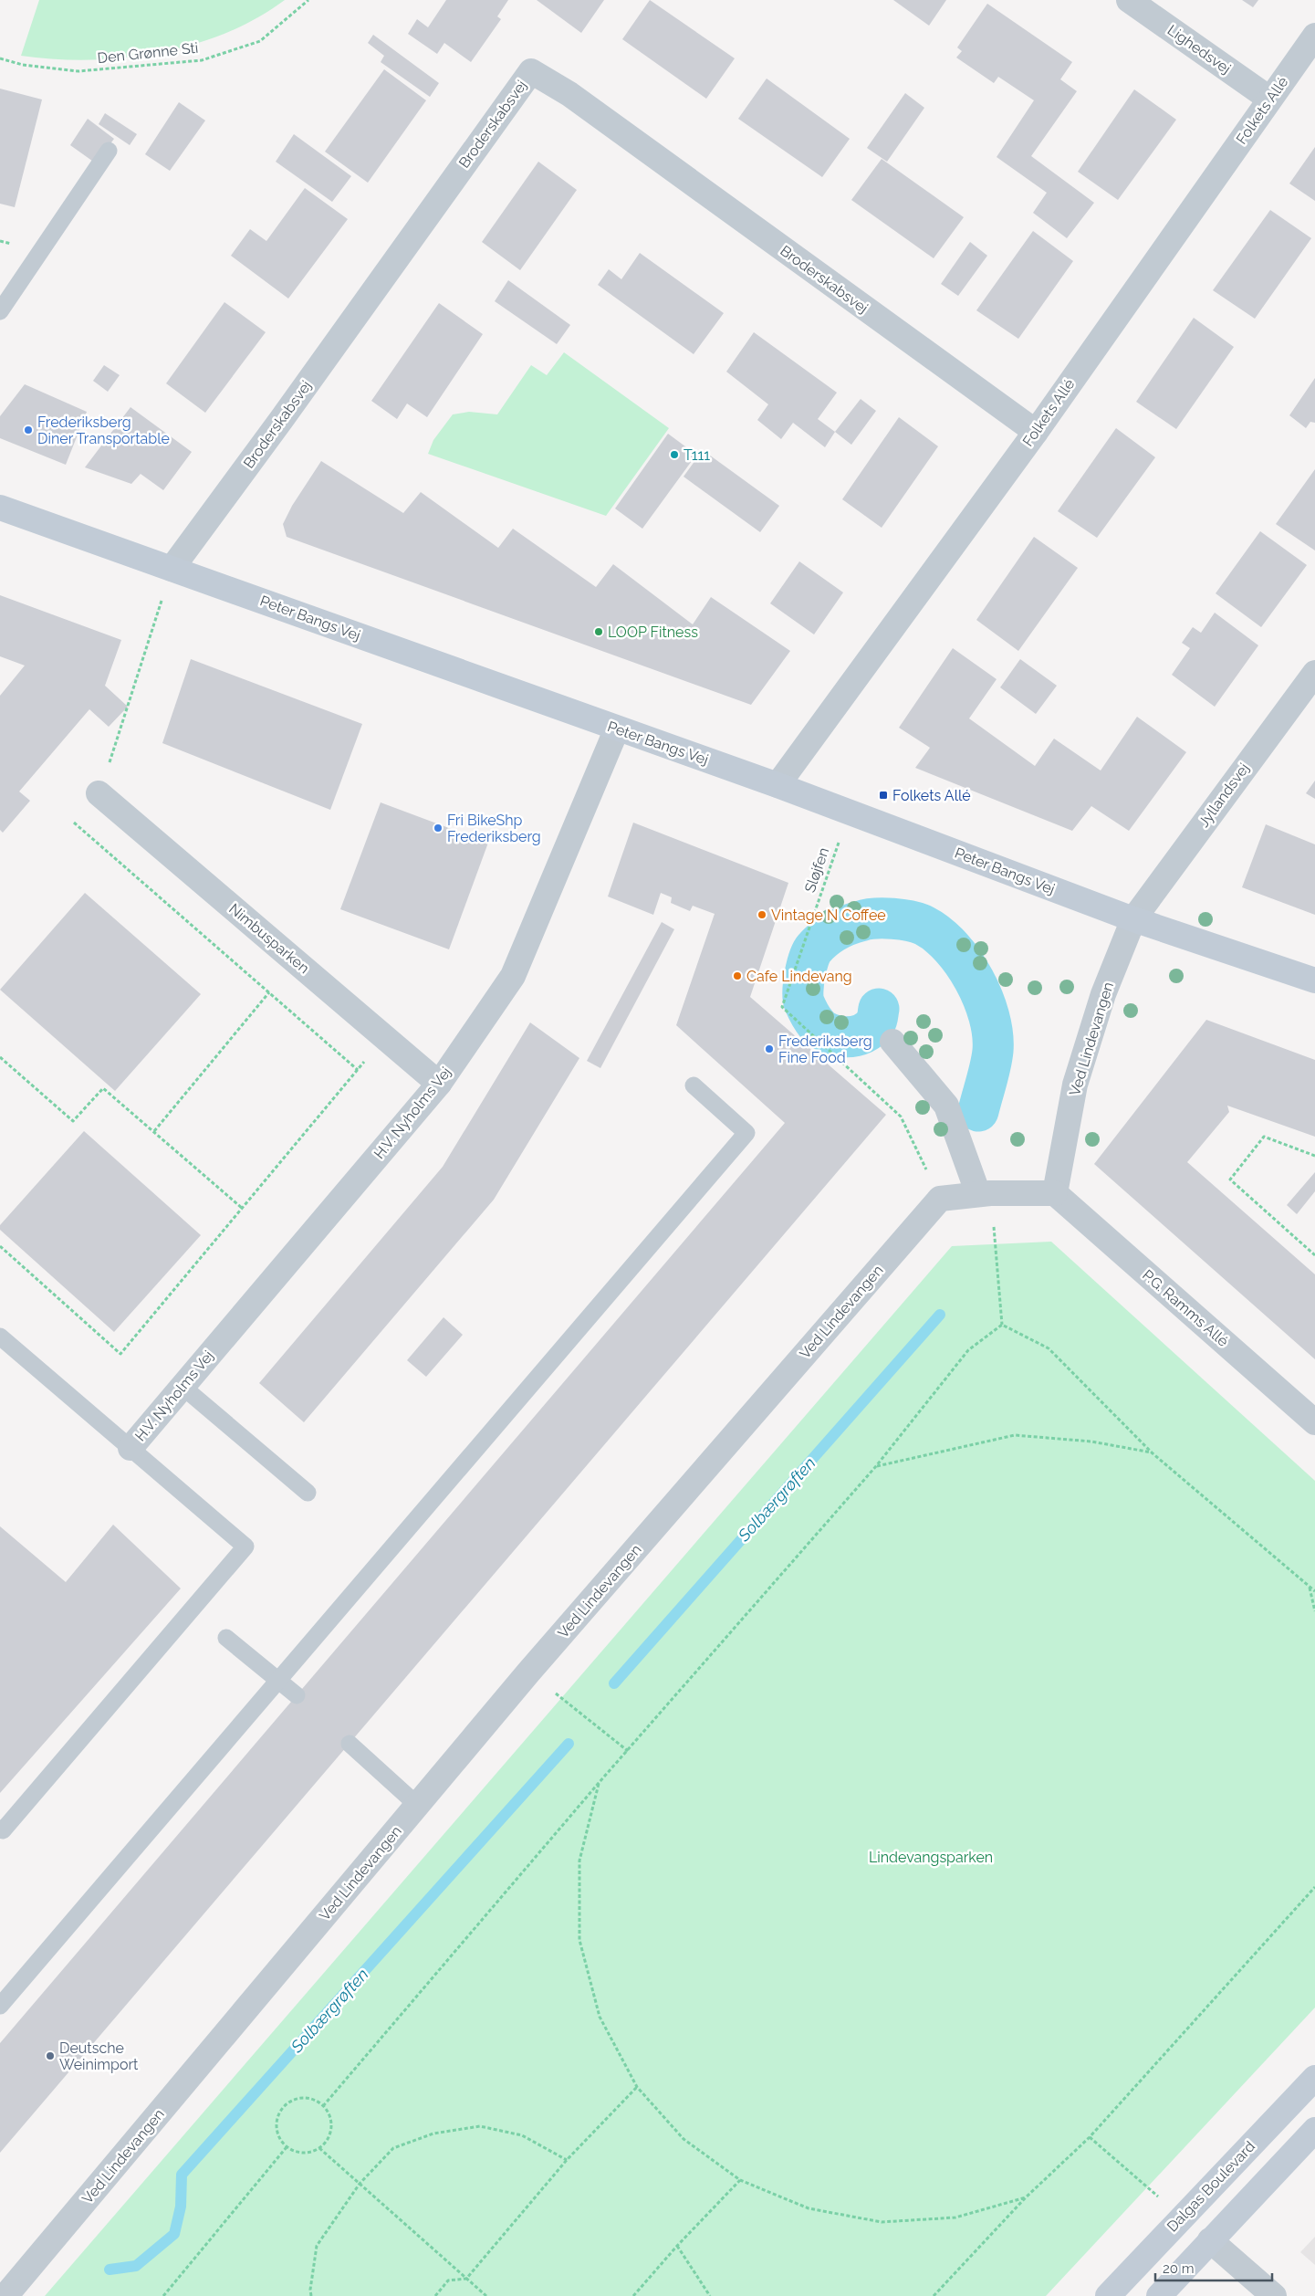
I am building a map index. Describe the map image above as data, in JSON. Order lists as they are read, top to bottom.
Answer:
{
  "streets": {
    "street": [
      "Lighedsvej",
      "Folkets Allé",
      "Broderskabsvej",
      "Peter Bangs Vej",
      "Jyllandsvej",
      "Nimbusparken",
      "Ved Lindevangen",
      "H.V. Nyholms Vej",
      "P.G. Ramms Allé",
      "Dalgas Boulevard"
    ],
    "path": ["Den Grønne Sti", "Sløjfen"]
  },
  "crossings": [
    ["Lighedsvej", "Folkets Allé"],
    ["Folkets Allé", "Broderskabsvej"],
    ["Folkets Allé", "Peter Bangs Vej"],
    ["Broderskabsvej", "Peter Bangs Vej"],
    ["Peter Bangs Vej", "Jyllandsvej"],
    ["Peter Bangs Vej", "Sløjfen"],
    ["Peter Bangs Vej", "Ved Lindevangen"],
    ["Peter Bangs Vej", "H.V. Nyholms Vej"],
    ["Jyllandsvej", "Ved Lindevangen"],
    ["Sløjfen", "Ved Lindevangen"],
    ["Nimbusparken", "H.V. Nyholms Vej"],
    ["Ved Lindevangen", "P.G. Ramms Allé"]
  ],
  "water": ["Solbærgrøften"],
  "parks": ["Lindevangsparken"],
  "places": {
    "other": [
      "Frederiksberg Diner Transportable",
      "T111",
      "LOOP Fitness",
      "Fri BikeShp Frederiksberg",
      "Vintage N Coffee",
      "Cafe Lindevang",
      "Frederiksberg Fine Food",
      "Deutsche Weinimport"
    ],
    "transit": ["Folkets Allé"]
  },
  "scale_bar": "20 m"
}
